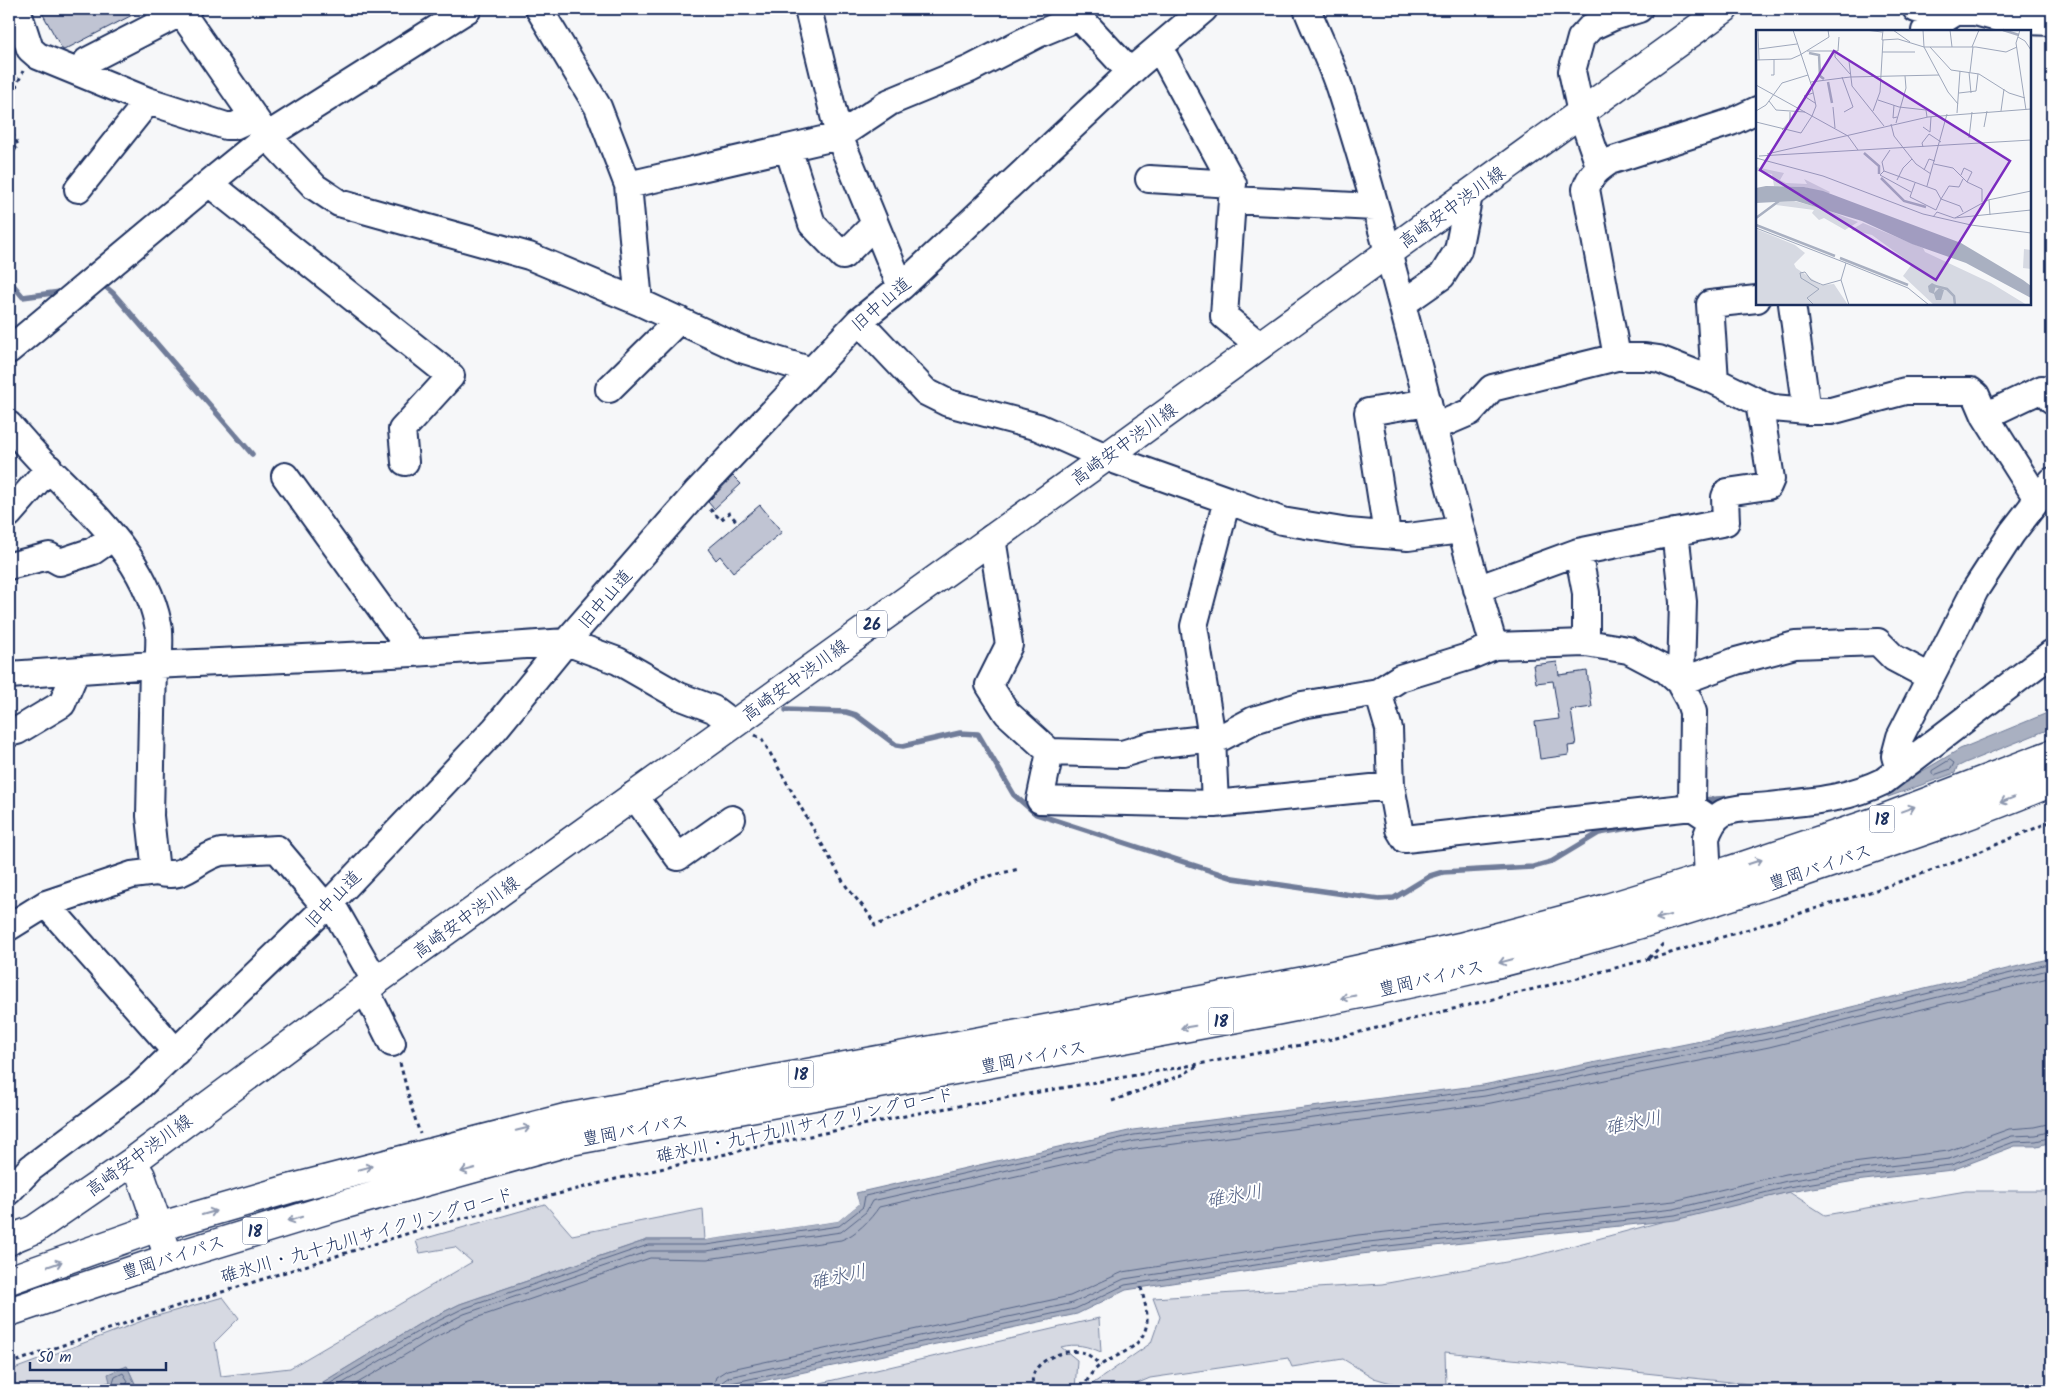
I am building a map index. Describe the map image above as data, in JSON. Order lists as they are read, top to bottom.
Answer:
{
  "streets": {
    "main road": [
      "高崎安中渋川線",
      "26",
      "18",
      "豊岡バイパス"
    ],
    "street": ["旧中山道"],
    "path": ["碓氷川・九十九川サイクリングロード"]
  },
  "water": ["碓氷川"],
  "scale_bar": "50 m"
}
